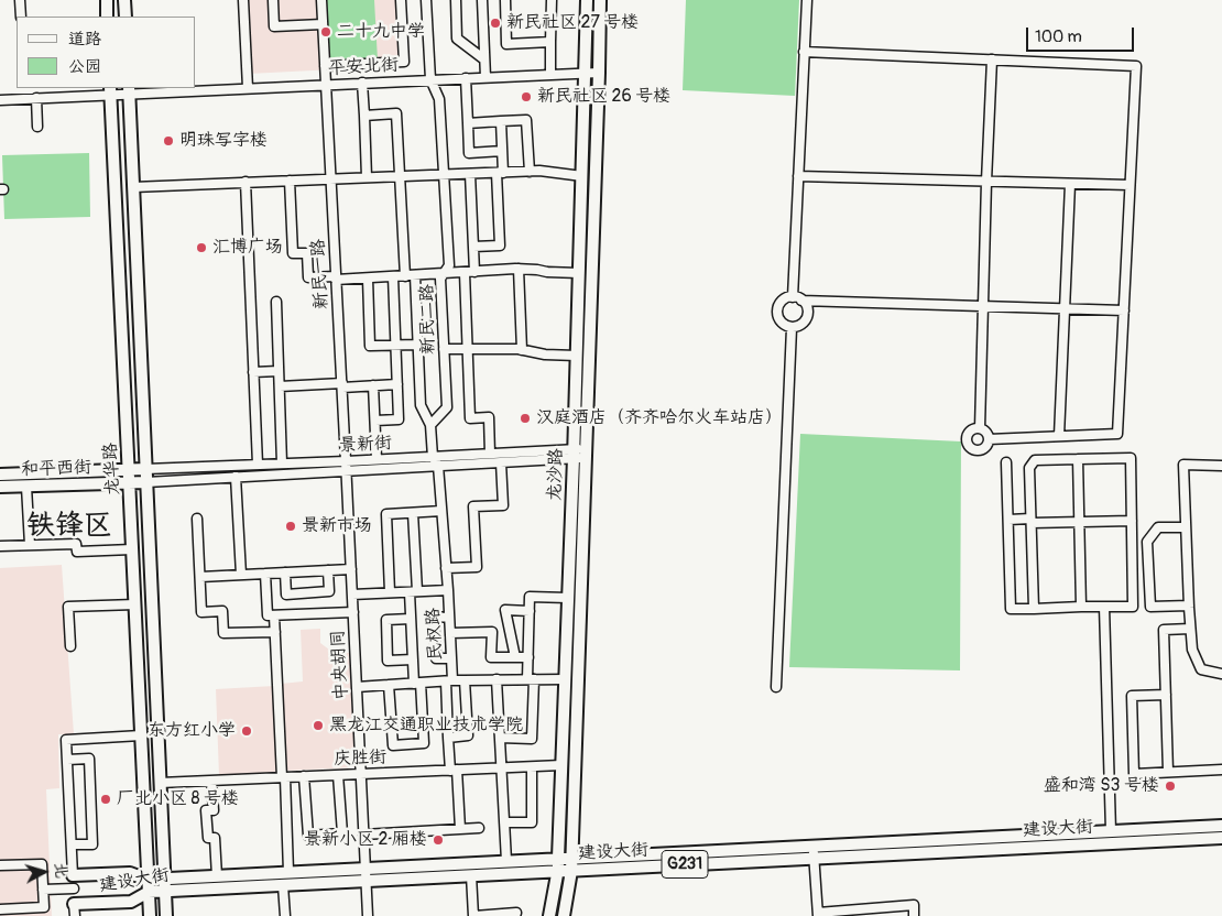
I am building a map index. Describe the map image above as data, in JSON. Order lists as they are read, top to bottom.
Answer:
{
  "streets": {
    "main road": [
      "和平西街",
      "龙华路",
      "龙沙路",
      "建设大街",
      "G231"
    ],
    "street": [
      "平安北街",
      "新民一路",
      "新民二路",
      "景新街",
      "民权路",
      "中央胡同",
      "庆胜街"
    ]
  },
  "crossings": [
    ["平安北街", "新民一路"],
    ["平安北街", "新民二路"],
    ["平安北街", "龙华路"],
    ["平安北街", "龙沙路"],
    ["新民一路", "景新街"],
    ["新民一路", "中央胡同"],
    ["景新街", "和平西街"],
    ["景新街", "龙华路"],
    ["景新街", "龙沙路"],
    ["景新街", "民权路"],
    ["景新街", "中央胡同"],
    ["和平西街", "龙华路"],
    ["龙华路", "庆胜街"],
    ["龙华路", "建设大街"],
    ["龙沙路", "民权路"],
    ["龙沙路", "庆胜街"],
    ["龙沙路", "建设大街"],
    ["中央胡同", "庆胜街"],
    ["中央胡同", "建设大街"]
  ],
  "districts": ["铁锋区"],
  "places": [
    "新民社区 27 号楼",
    "二十九中学",
    "新民社区 26 号楼",
    "明珠写字楼",
    "汇博广场",
    "汉庭酒店（齐齐哈尔火车站店）",
    "景新市场",
    "黑龙江交通职业技术学院",
    "东方红小学",
    "盛和湾 S3 号楼",
    "厂北小区 8 号楼",
    "景新小区 2 厢楼"
  ],
  "legend": ["道路", "公园"],
  "scale_bar": "100 m",
  "north": "right"
}
